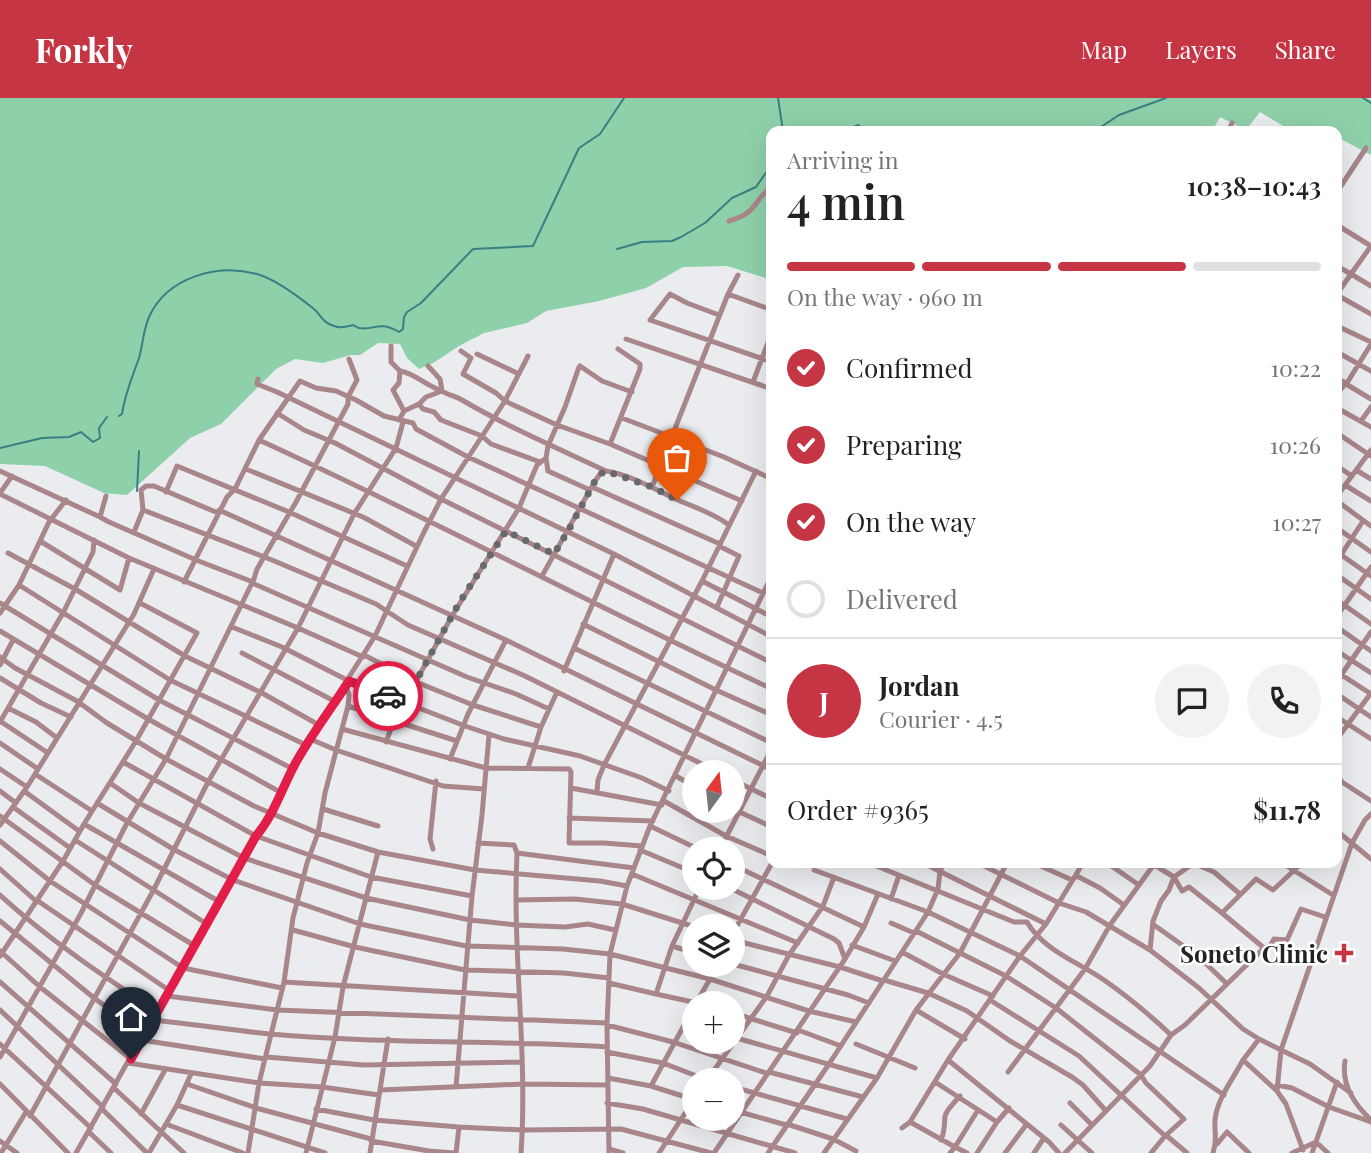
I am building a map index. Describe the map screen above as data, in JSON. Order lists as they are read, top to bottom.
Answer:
{
  "places": {
    "health": ["Soneto Clinic"]
  },
  "north": "top",
  "page": {
    "header": "Forkly",
    "nav": ["Map", "Layers", "Share"],
    "heading": ["4 min", "Arriving in", "10:38–10:43"],
    "panel": [
      "Jordan",
      "Courier · 4.5",
      "Order #9365",
      "$11.78"
    ],
    "bar": "On the way · 960 m",
    "list": [
      ["Confirmed", "10:22"],
      ["Preparing", "10:26"],
      ["On the way", "10:27"],
      "Delivered"
    ],
    "round": "J",
    "map_buttons": ["+", "−"]
  }
}
